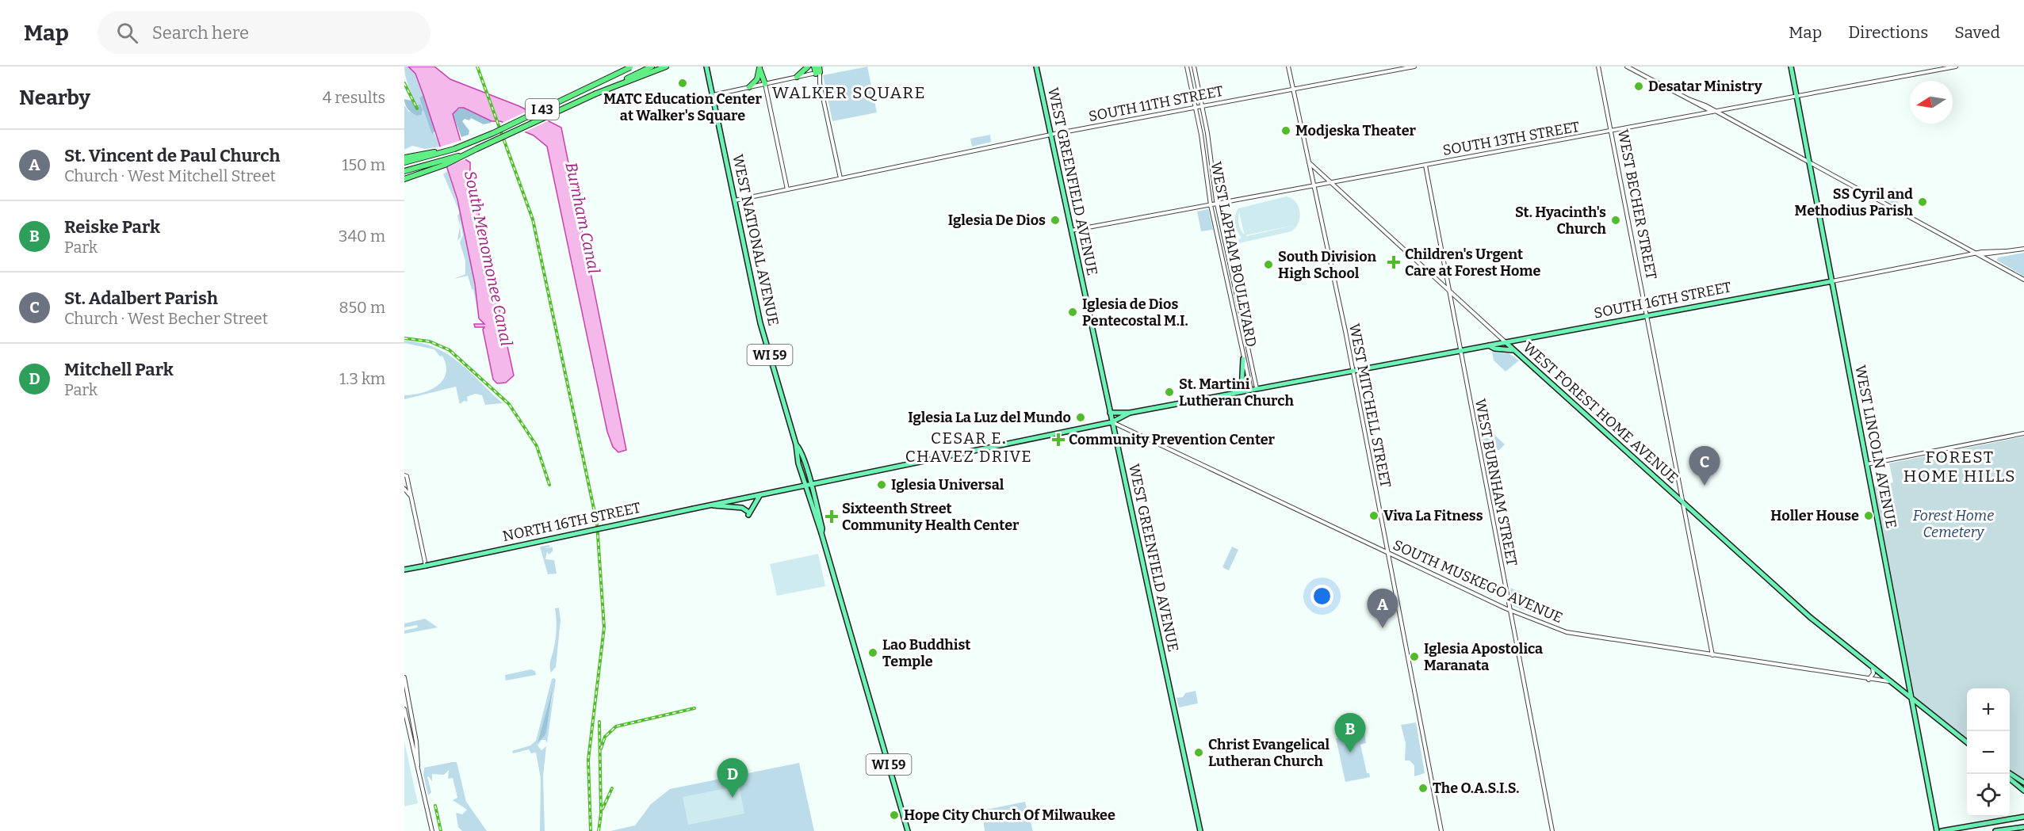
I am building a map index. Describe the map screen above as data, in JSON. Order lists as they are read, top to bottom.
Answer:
{
  "streets": {
    "highway": ["I 43"],
    "main road": [
      "WEST GREENFIELD AVENUE",
      "WEST NATIONAL AVENUE",
      "SOUTH 16TH STREET",
      "WI 59",
      "WEST FOREST HOME AVENUE",
      "WEST LINCOLN AVENUE",
      "NORTH 16TH STREET"
    ],
    "street": [
      "SOUTH 11TH STREET",
      "SOUTH 13TH STREET",
      "WEST BECHER STREET",
      "WEST LAPHAM BOULEVARD",
      "WEST MITCHELL STREET",
      "WEST BURNHAM STREET",
      "SOUTH MUSKEGO AVENUE"
    ]
  },
  "crossings": [
    ["SOUTH 11TH STREET", "WEST GREENFIELD AVENUE"],
    ["SOUTH 11TH STREET", "WEST NATIONAL AVENUE"],
    ["SOUTH 11TH STREET", "WEST LAPHAM BOULEVARD"],
    ["SOUTH 11TH STREET", "WEST MITCHELL STREET"],
    ["SOUTH 13TH STREET", "WEST GREENFIELD AVENUE"],
    ["SOUTH 13TH STREET", "WEST BECHER STREET"],
    ["SOUTH 13TH STREET", "WEST LAPHAM BOULEVARD"],
    ["SOUTH 13TH STREET", "WEST MITCHELL STREET"],
    ["SOUTH 13TH STREET", "WEST FOREST HOME AVENUE"],
    ["SOUTH 13TH STREET", "WEST LINCOLN AVENUE"],
    ["SOUTH 13TH STREET", "WEST BURNHAM STREET"],
    ["WEST GREENFIELD AVENUE", "NORTH 16TH STREET"],
    ["WEST GREENFIELD AVENUE", "SOUTH MUSKEGO AVENUE"],
    ["WEST BECHER STREET", "SOUTH 16TH STREET"],
    ["WEST BECHER STREET", "WEST FOREST HOME AVENUE"],
    ["WEST BECHER STREET", "SOUTH MUSKEGO AVENUE"],
    ["WEST NATIONAL AVENUE", "NORTH 16TH STREET"],
    ["WEST LAPHAM BOULEVARD", "SOUTH 16TH STREET"],
    ["SOUTH 16TH STREET", "WEST MITCHELL STREET"],
    ["SOUTH 16TH STREET", "WEST FOREST HOME AVENUE"],
    ["SOUTH 16TH STREET", "WEST LINCOLN AVENUE"],
    ["SOUTH 16TH STREET", "WEST BURNHAM STREET"],
    ["SOUTH 16TH STREET", "NORTH 16TH STREET"],
    ["WEST MITCHELL STREET", "WEST FOREST HOME AVENUE"],
    ["WEST MITCHELL STREET", "SOUTH MUSKEGO AVENUE"],
    ["WEST FOREST HOME AVENUE", "WEST LINCOLN AVENUE"],
    ["WEST FOREST HOME AVENUE", "WEST BURNHAM STREET"],
    ["WEST FOREST HOME AVENUE", "SOUTH MUSKEGO AVENUE"],
    ["WEST BURNHAM STREET", "SOUTH MUSKEGO AVENUE"],
    ["NORTH 16TH STREET", "SOUTH MUSKEGO AVENUE"]
  ],
  "districts": ["WALKER SQUARE", "CESAR E. CHAVEZ DRIVE", "FOREST HOME HILLS"],
  "water": ["Burnham Canal", "South Menomonee Canal"],
  "parks": ["Forest Home Cemetery"],
  "places": {
    "other": [
      "MATC Education Center at Walker's Square",
      "Desatar Ministry",
      "Modjeska Theater",
      "SS Cyril and Methodius Parish",
      "Iglesia De Dios",
      "St. Hyacinth's Church",
      "South Division High School",
      "Iglesia de Dios Pentecostal M.I.",
      "St. Martini Lutheran Church",
      "Iglesia La Luz del Mundo",
      "Iglesia Universal",
      "Viva La Fitness",
      "Holler House",
      "Lao Buddhist Temple",
      "Iglesia Apostolica Maranata",
      "Christ Evangelical Lutheran Church",
      "The O.A.S.I.S.",
      "Hope City Church Of Milwaukee"
    ],
    "health": ["Children's Urgent Care at Forest Home", "Community Prevention Center", "Sixteenth Street Community Health Center"]
  },
  "north": "left",
  "page": {
    "header": "Map",
    "search": "Search here",
    "nav": ["Map", "Directions", "Saved"],
    "heading": ["Nearby", "4 results"],
    "list": [
      {
        "mark": "A",
        "name": "St. Vincent de Paul Church",
        "note": "Church · West Mitchell Street",
        "value": "150 m"
      },
      {
        "mark": "B",
        "name": "Reiske Park",
        "note": "Park",
        "value": "340 m"
      },
      {
        "mark": "C",
        "name": "St. Adalbert Parish",
        "note": "Church · West Becher Street",
        "value": "850 m"
      },
      {
        "mark": "D",
        "name": "Mitchell Park",
        "note": "Park",
        "value": "1.3 km"
      }
    ],
    "pins": [
      "C",
      "A",
      "B",
      "D"
    ],
    "map_buttons": ["+", "−"]
  }
}
